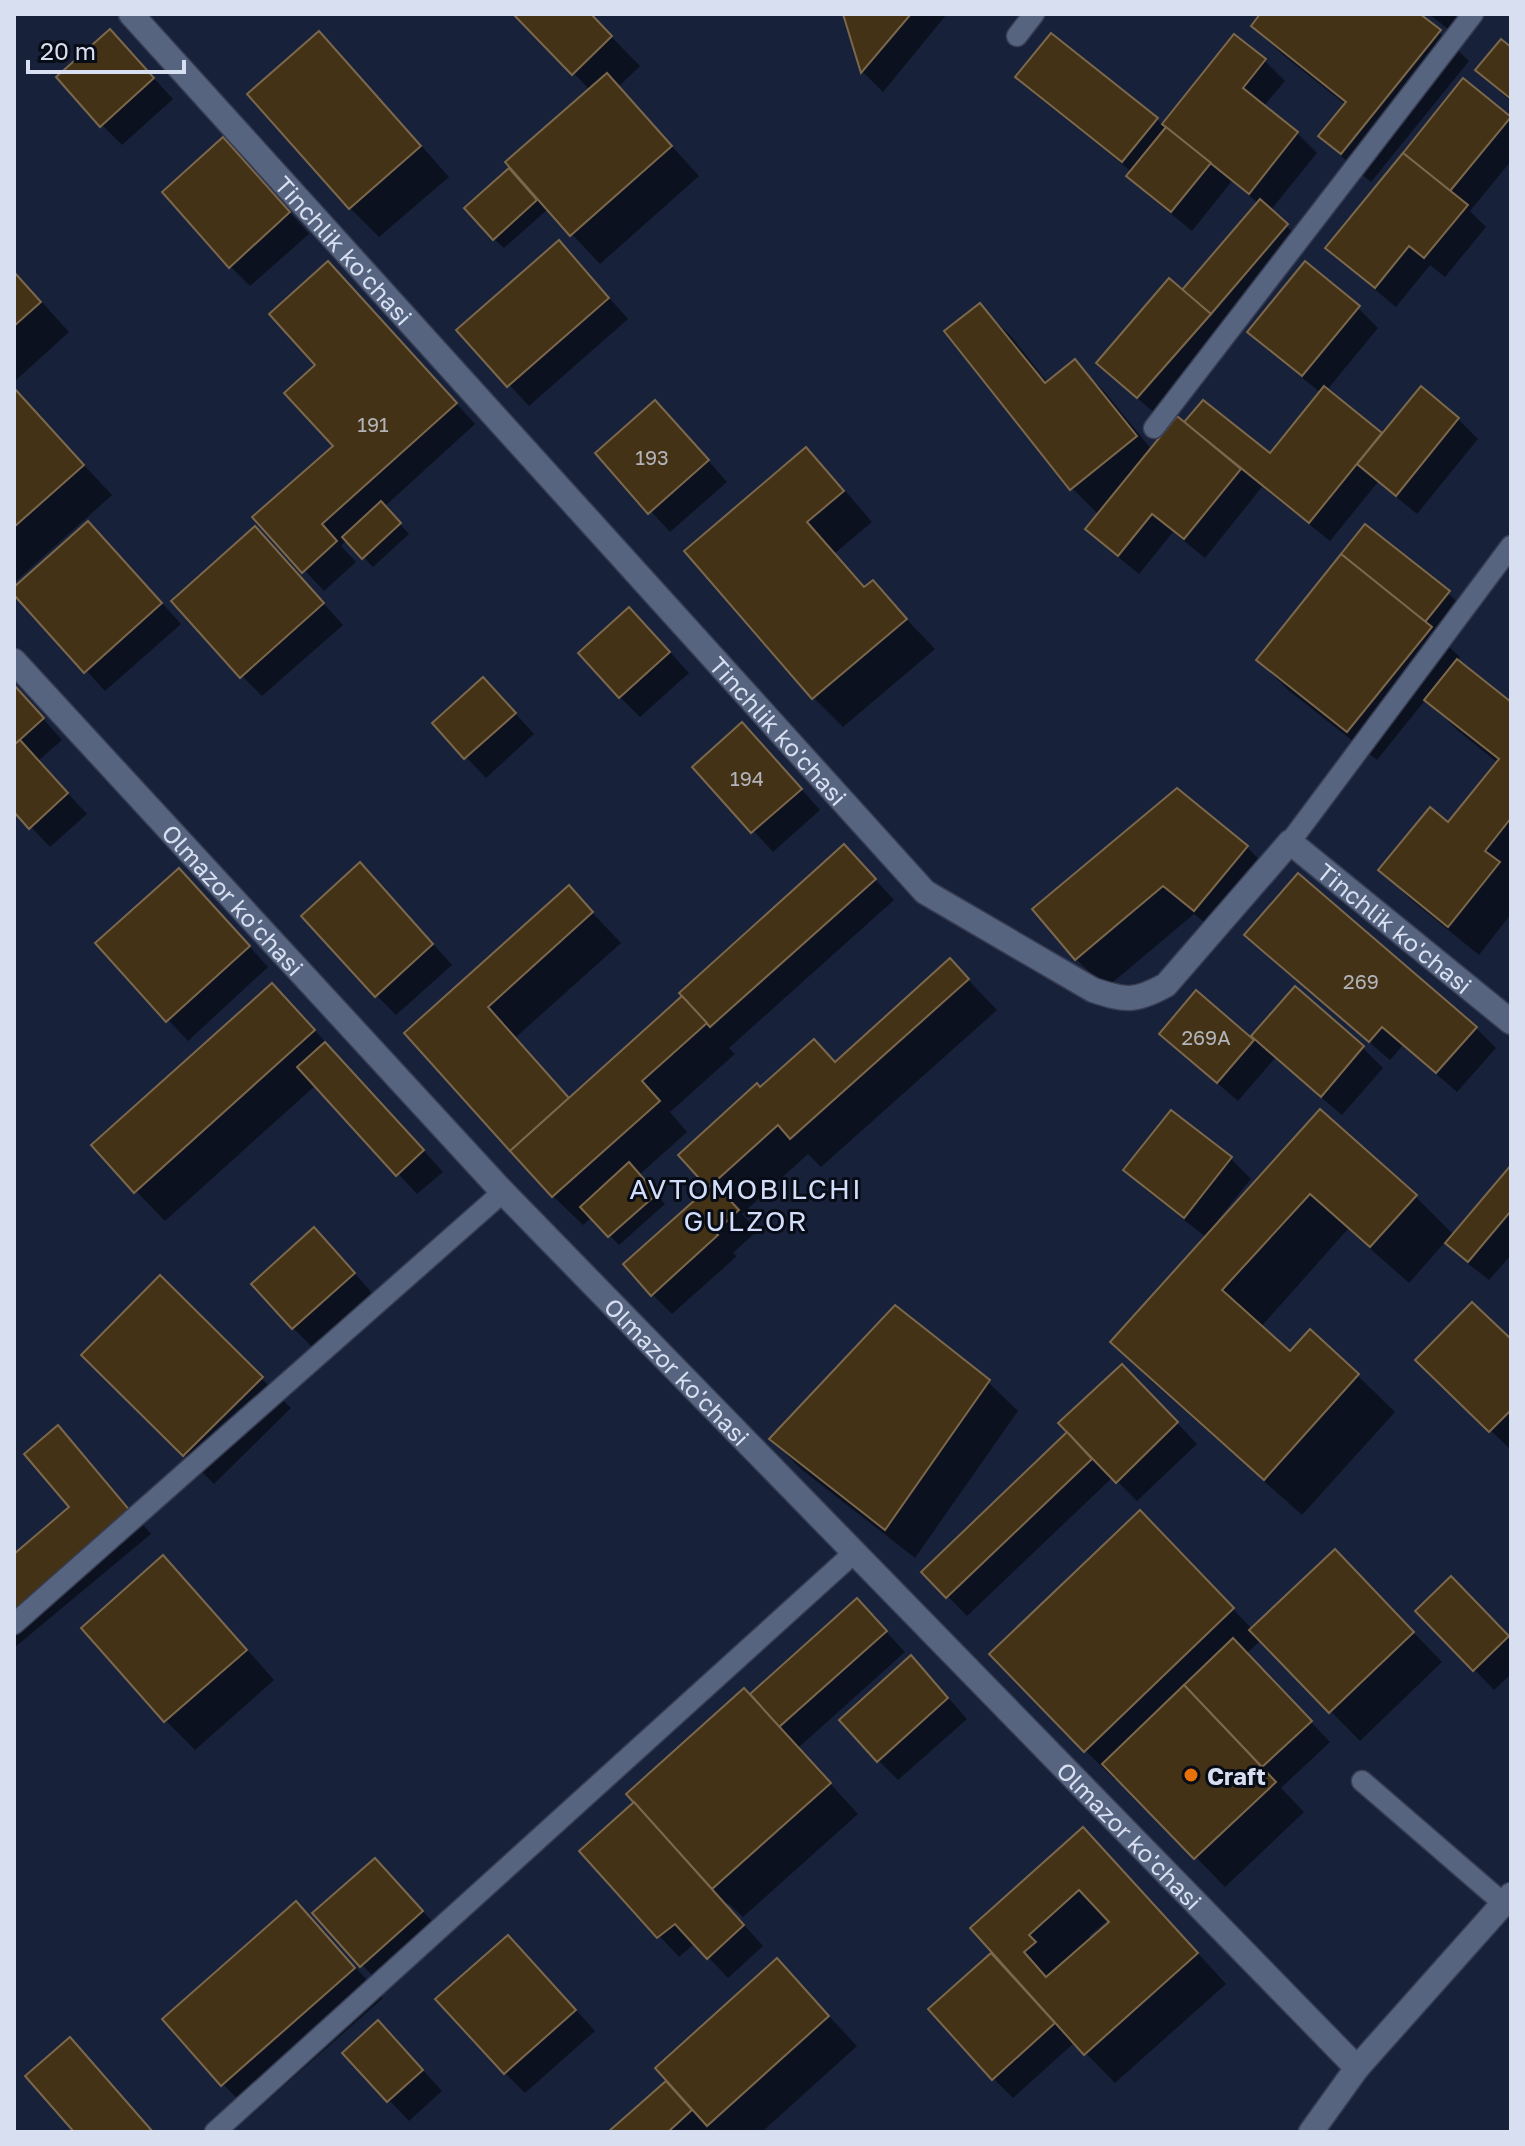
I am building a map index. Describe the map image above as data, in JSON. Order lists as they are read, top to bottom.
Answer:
{
  "streets": {
    "street": ["Tinchlik ko'chasi", "Olmazor ko'chasi"]
  },
  "districts": ["AVTOMOBILCHI GULZOR"],
  "places": ["Craft"],
  "house_numbers": [
    "191",
    "193",
    "194",
    "269",
    "269A"
  ],
  "scale_bar": "20 m"
}
